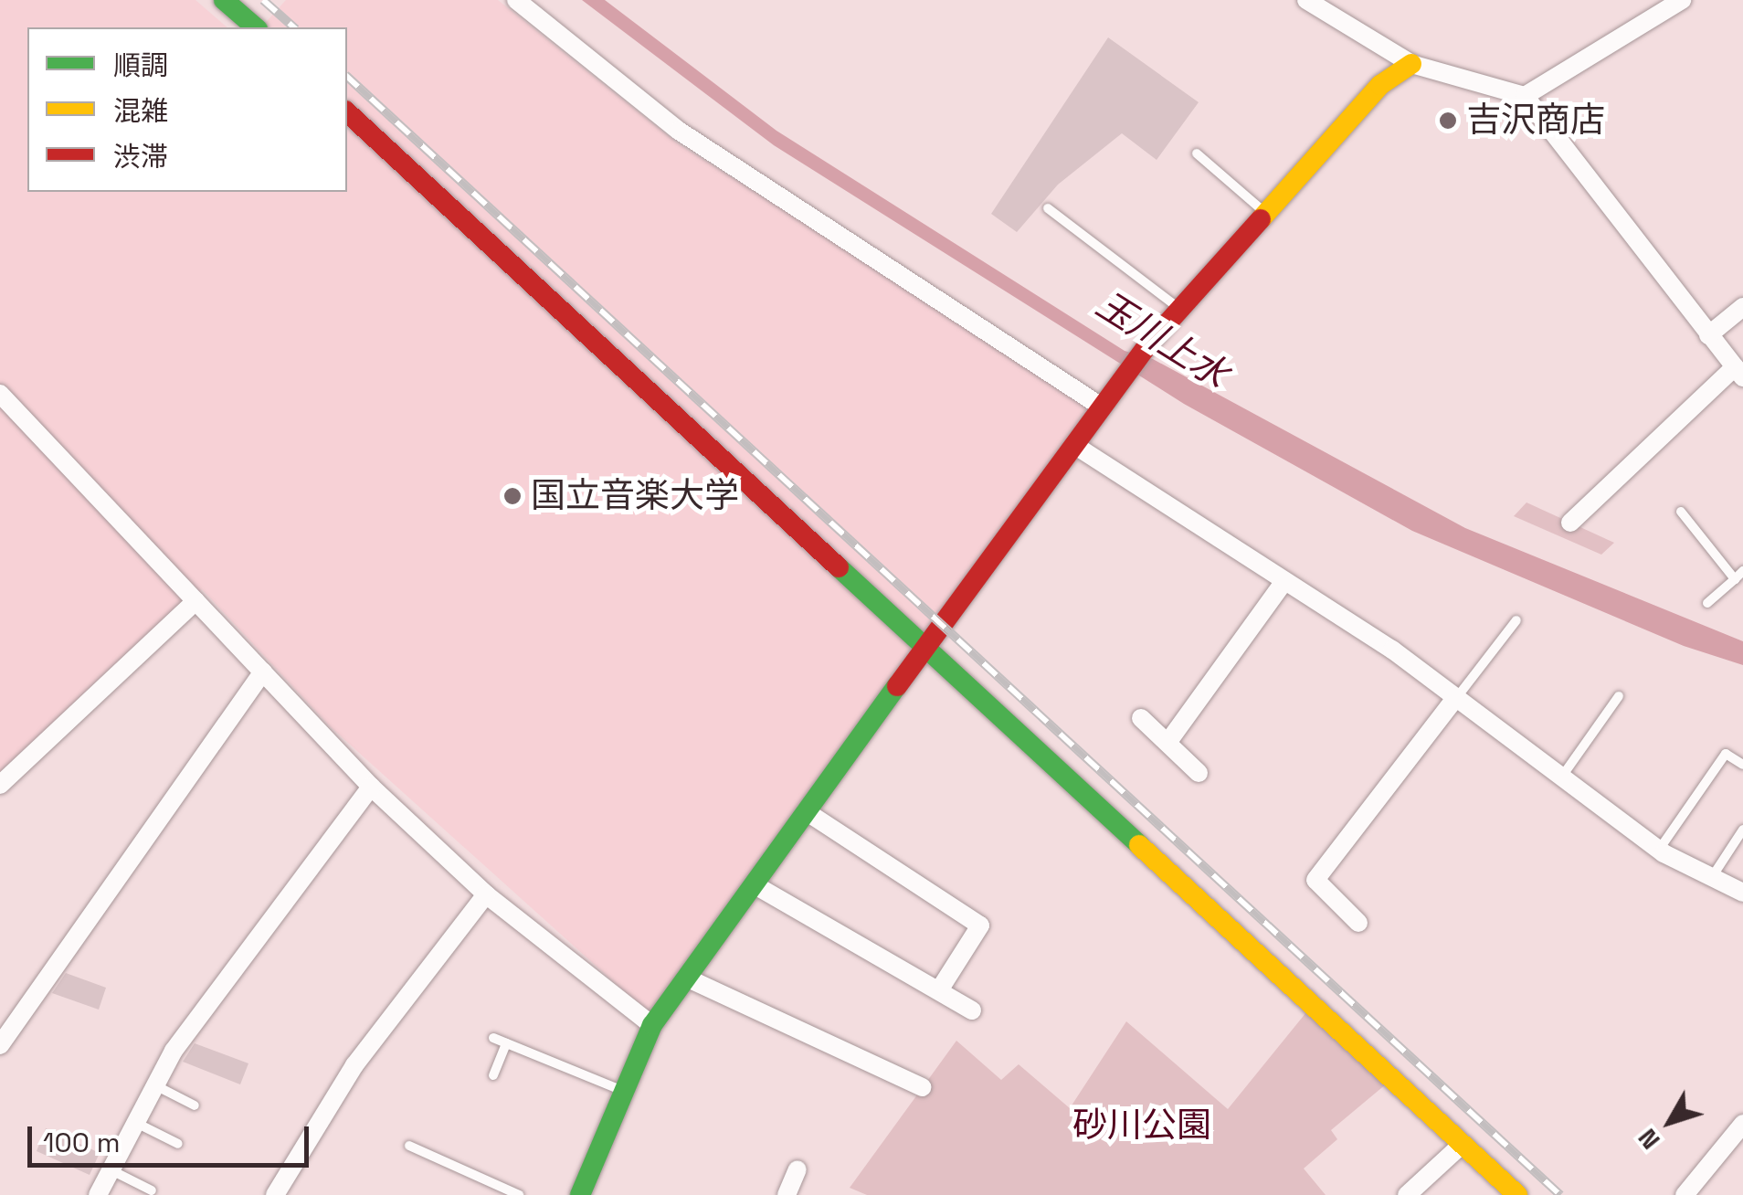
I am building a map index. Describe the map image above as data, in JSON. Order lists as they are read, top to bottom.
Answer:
{
  "water": ["玉川上水"],
  "parks": ["砂川公園"],
  "places": ["吉沢商店", "国立音楽大学"],
  "legend": ["順調", "混雑", "渋滞"],
  "scale_bar": "100 m",
  "north": "bottom left"
}
